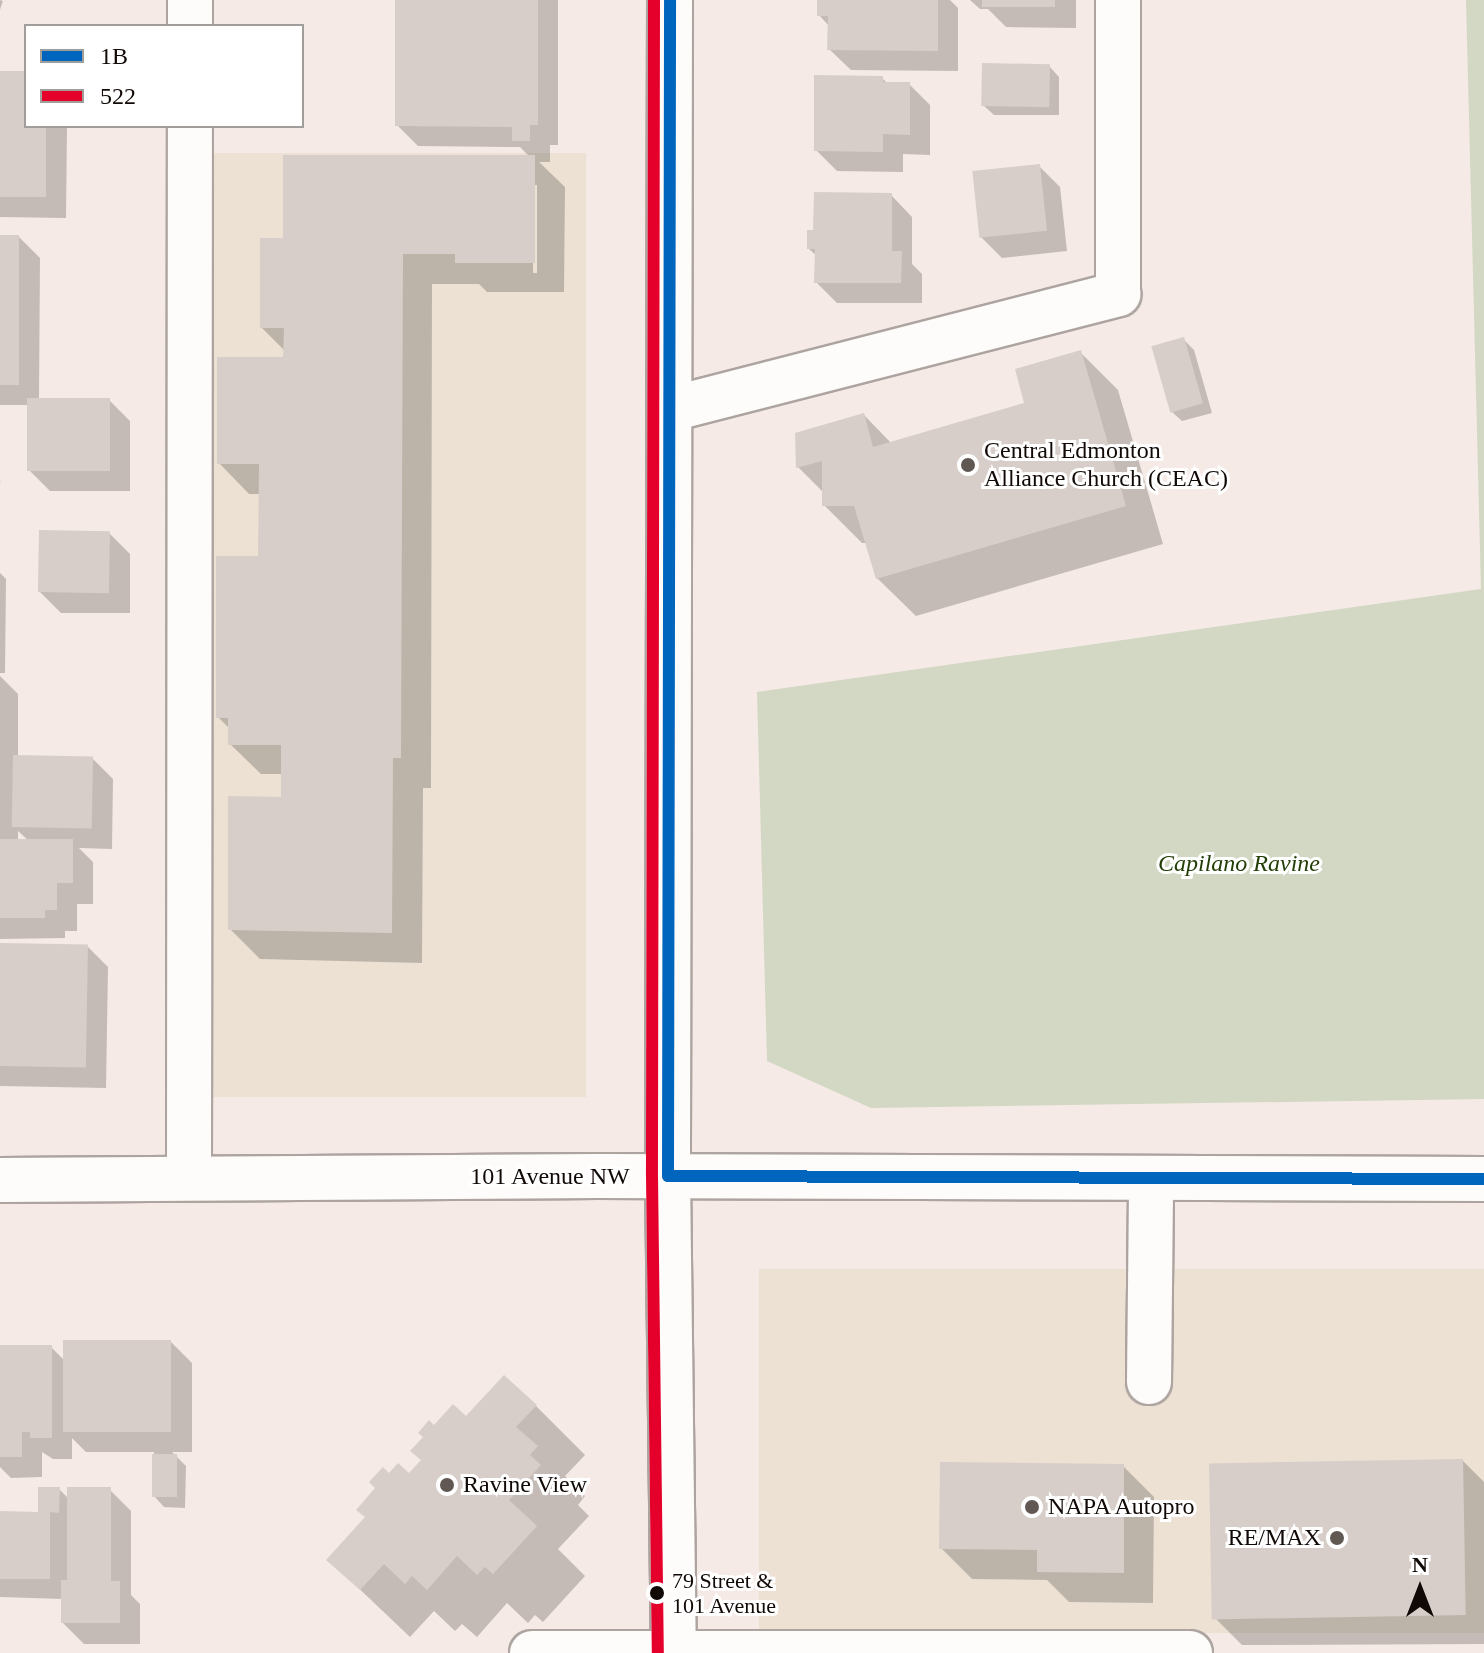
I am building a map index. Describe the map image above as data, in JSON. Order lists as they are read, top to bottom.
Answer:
{
  "streets": {
    "street": ["101 Avenue NW"]
  },
  "parks": ["Capilano Ravine"],
  "places": [
    "Central Edmonton Alliance Church (CEAC)",
    "Ravine View",
    "NAPA Autopro",
    "RE/MAX",
    "79 Street & 101 Avenue"
  ],
  "lines": ["transit line 1B", "transit line 522"],
  "legend": ["1B", "522"],
  "north": "top"
}
